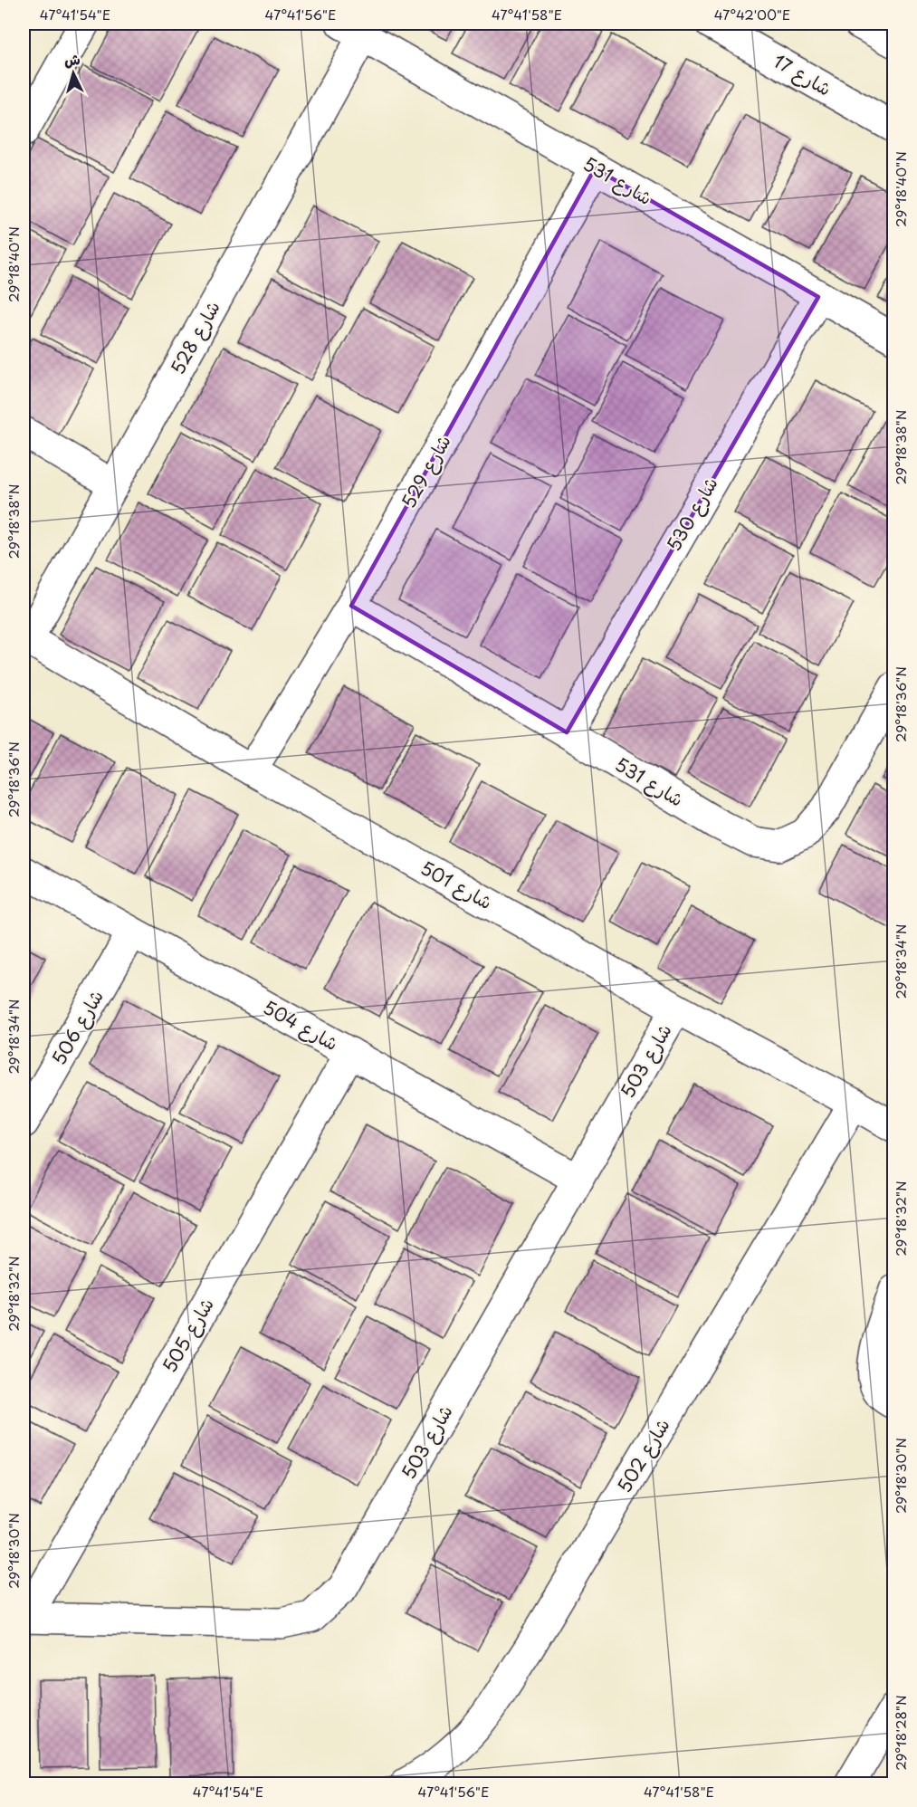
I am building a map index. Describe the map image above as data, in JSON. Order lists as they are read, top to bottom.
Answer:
{
  "streets": {
    "street": [
      "شارع 17",
      "شارع 531",
      "شارع 528",
      "شارع 529",
      "شارع 530",
      "شارع 501",
      "شارع 504",
      "شارع 506",
      "شارع 503",
      "شارع 505",
      "شارع 502"
    ]
  },
  "crossings": [
    ["شارع 531", "شارع 528"],
    ["شارع 531", "شارع 529"],
    ["شارع 531", "شارع 530"],
    ["شارع 528", "شارع 501"],
    ["شارع 529", "شارع 501"],
    ["شارع 501", "شارع 503"],
    ["شارع 501", "شارع 502"],
    ["شارع 504", "شارع 506"],
    ["شارع 504", "شارع 503"],
    ["شارع 504", "شارع 505"],
    ["شارع 503", "شارع 505"]
  ],
  "north": "top",
  "coordinates": [
    "47°41'54\"E",
    "47°41'56\"E",
    "47°41'58\"E",
    "47°42'00\"E",
    "29°18'40\"N",
    "29°18'38\"N",
    "29°18'36\"N",
    "29°18'34\"N",
    "29°18'32\"N",
    "29°18'30\"N",
    "29°18'28\"N"
  ]
}
